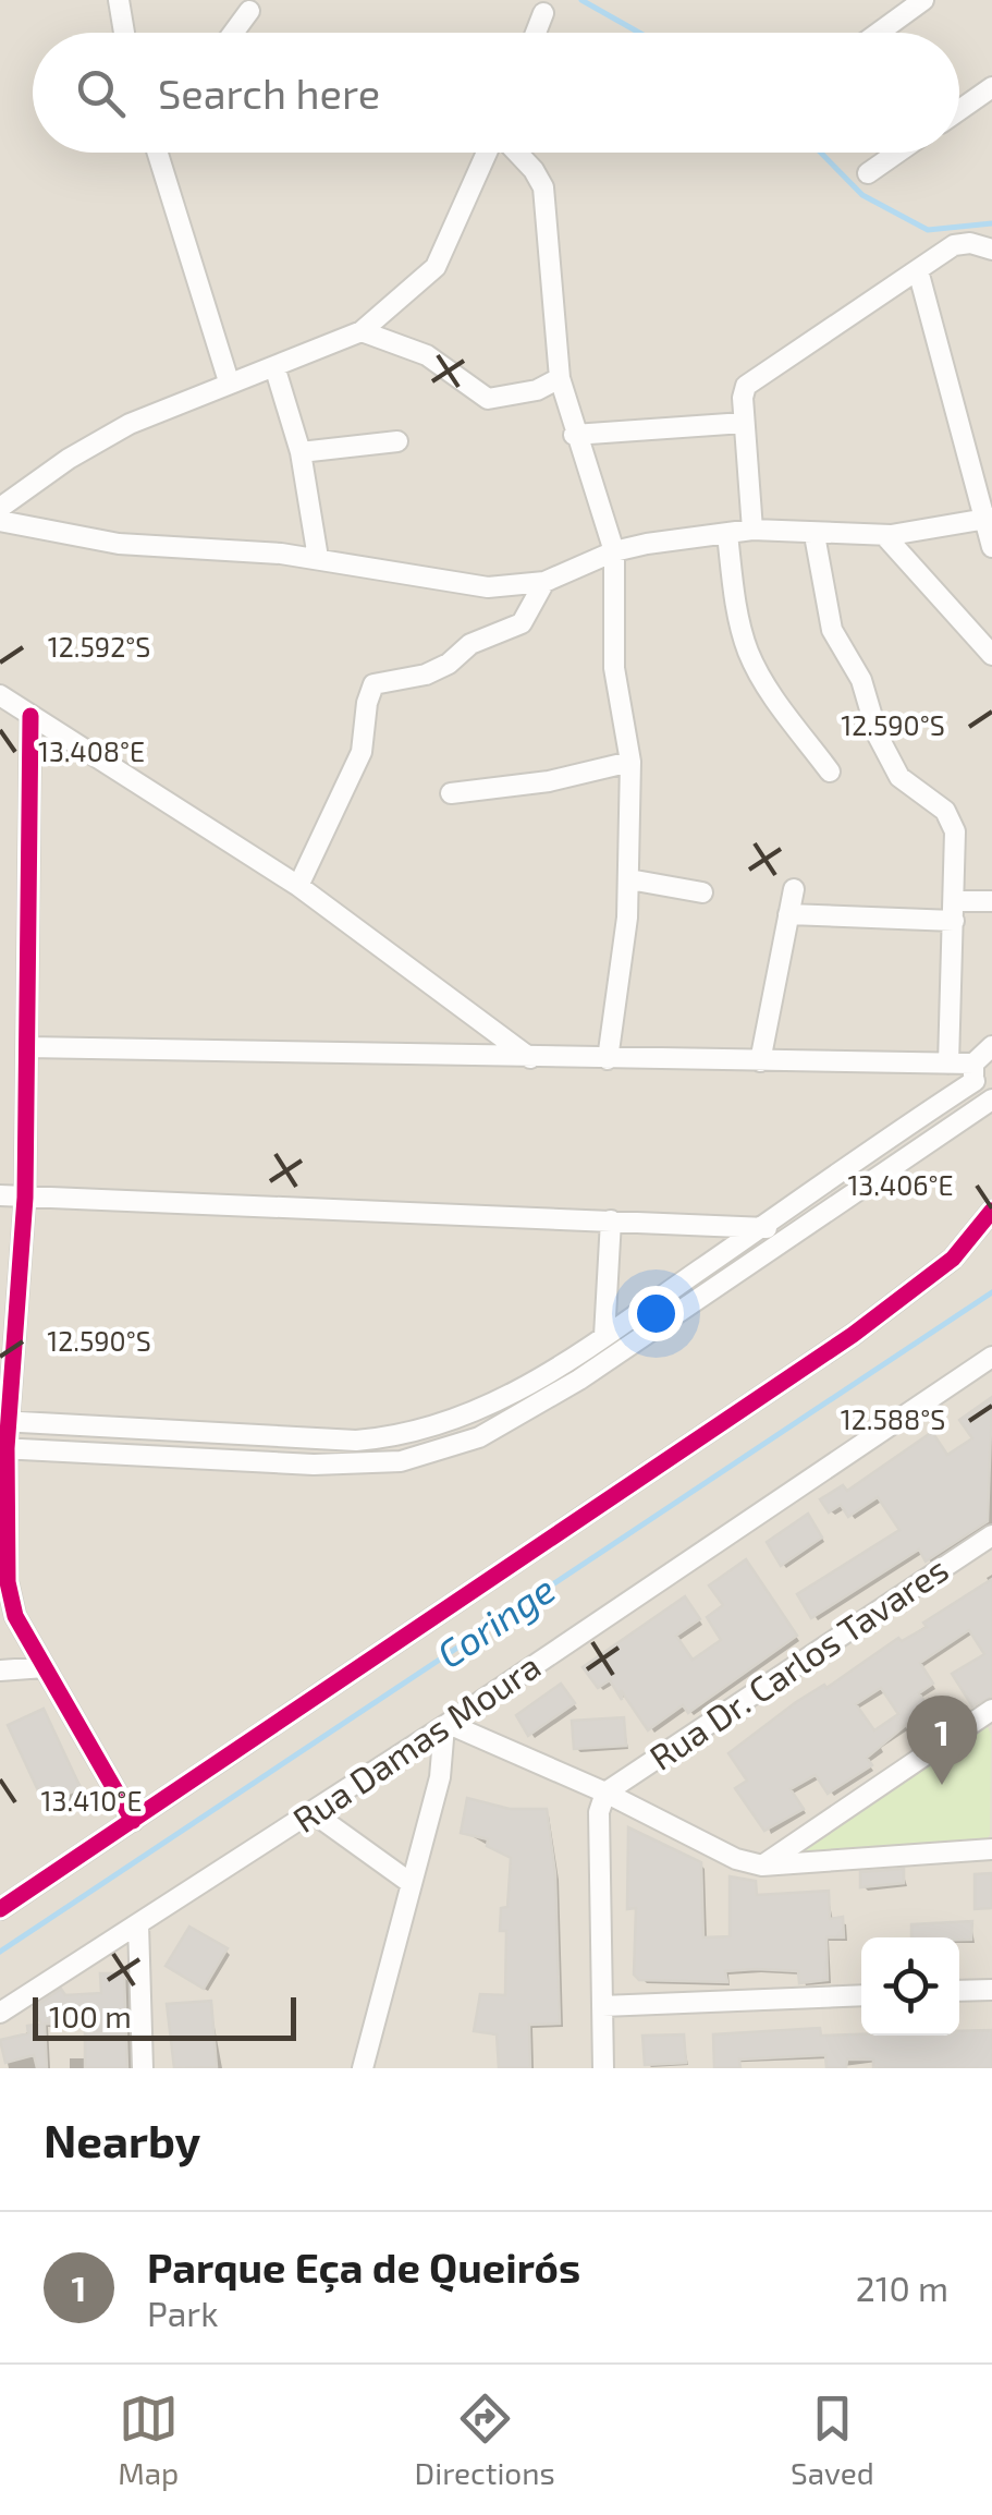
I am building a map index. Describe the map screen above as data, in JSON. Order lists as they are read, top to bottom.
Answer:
{
  "streets": {
    "street": ["Rua Dr. Carlos Tavares", "Rua Damas Moura"]
  },
  "water": ["Coringe"],
  "scale_bar": "100 m",
  "page": {
    "search": "Search here",
    "pins": "1",
    "scale": "100 m",
    "heading": "Nearby",
    "list": [
      {
        "mark": "1",
        "name": "Parque Eça de Queirós",
        "note": "Park",
        "value": "210 m"
      }
    ],
    "nav": ["Map", "Directions", "Saved"]
  },
  "coordinates": [
    "12.592°S",
    "12.590°S",
    "13.408°E",
    "13.406°E",
    "12.588°S",
    "13.410°E"
  ]
}
